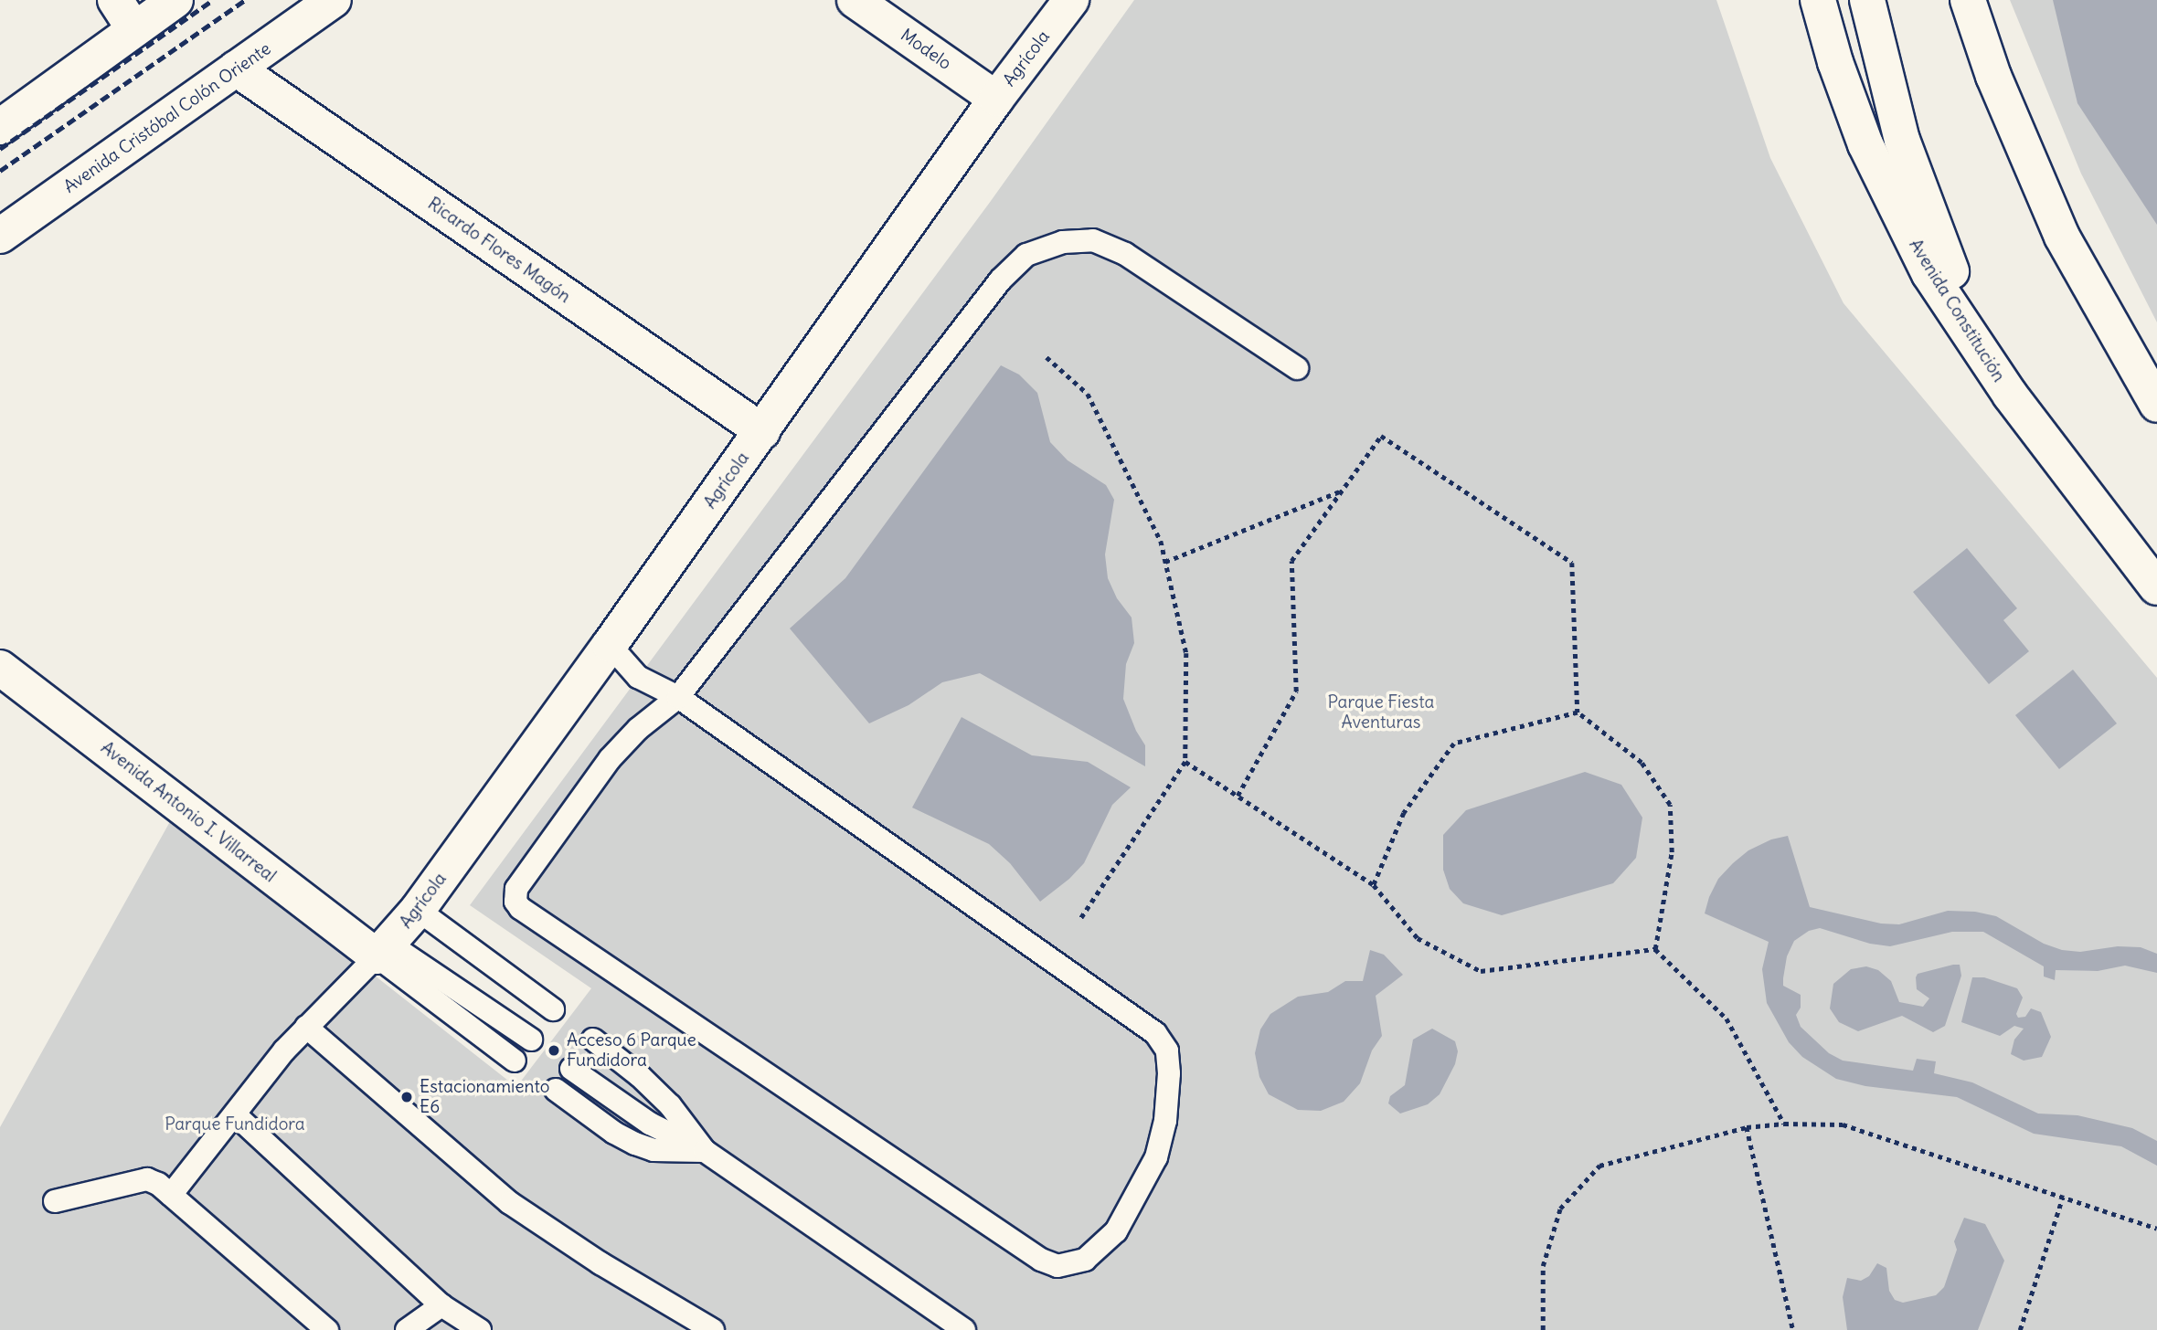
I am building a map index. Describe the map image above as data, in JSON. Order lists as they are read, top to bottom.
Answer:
{
  "streets": {
    "main road": [
      "Modelo",
      "Agrícola",
      "Avenida Cristóbal Colón Oriente",
      "Ricardo Flores Magón",
      "Avenida Constitución",
      "Avenida Antonio I. Villarreal"
    ]
  },
  "crossings": [
    ["Modelo", "Agrícola"],
    ["Agrícola", "Ricardo Flores Magón"],
    ["Agrícola", "Avenida Antonio I. Villarreal"],
    ["Avenida Cristóbal Colón Oriente", "Ricardo Flores Magón"]
  ],
  "parks": ["Parque Fiesta Aventuras", "Parque Fundidora"],
  "places": ["Acceso 6 Parque Fundidora", "Estacionamiento E6"]
}
